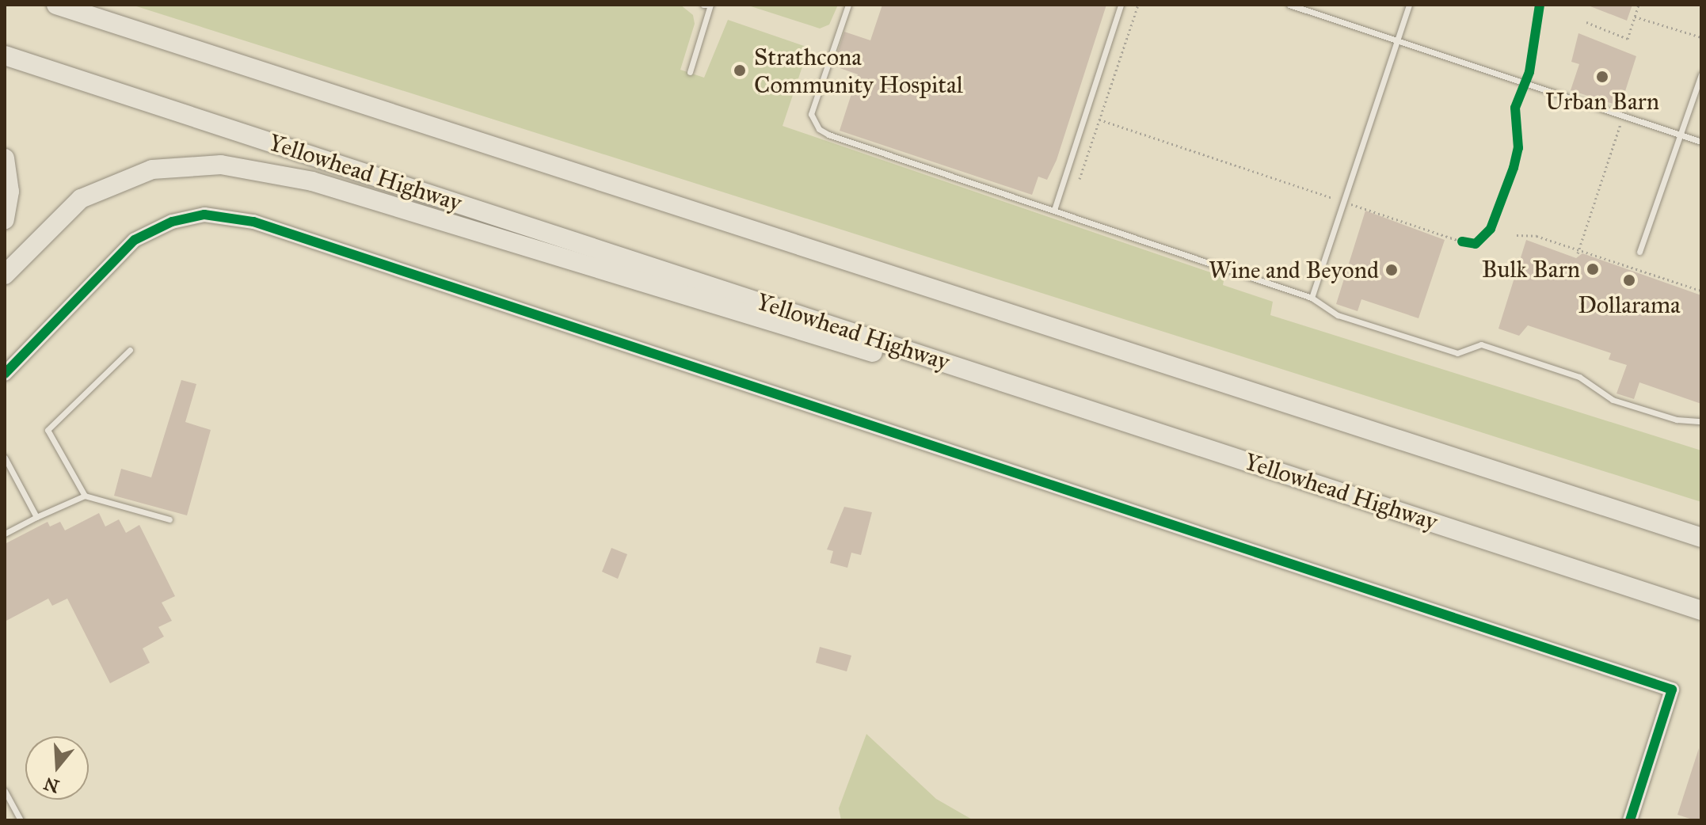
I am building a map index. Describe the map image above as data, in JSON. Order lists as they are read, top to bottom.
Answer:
{
  "streets": {
    "highway": ["Yellowhead Highway"]
  },
  "places": [
    "Strathcona Community Hospital",
    "Urban Barn",
    "Bulk Barn",
    "Wine and Beyond",
    "Dollarama"
  ],
  "north": "bottom"
}
